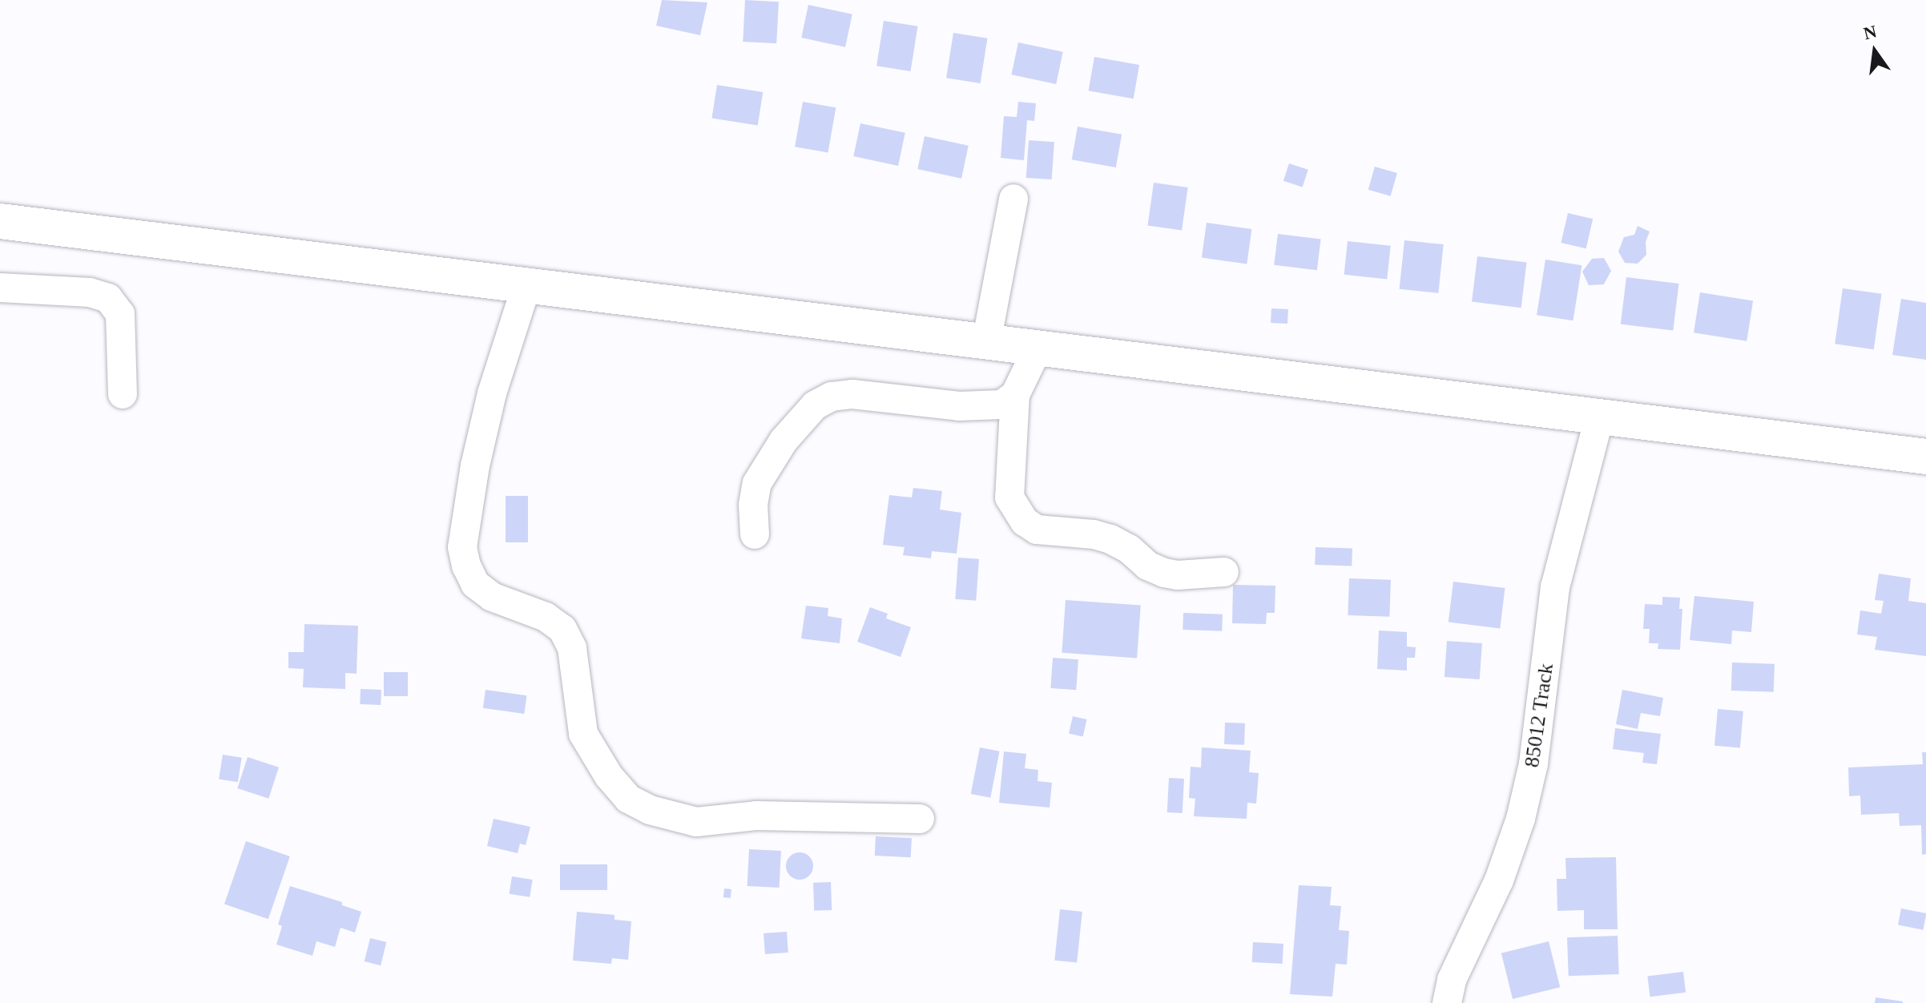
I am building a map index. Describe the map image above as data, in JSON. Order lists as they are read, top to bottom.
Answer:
{
  "streets": {
    "street": ["85012 Track"]
  },
  "north": "top"
}
